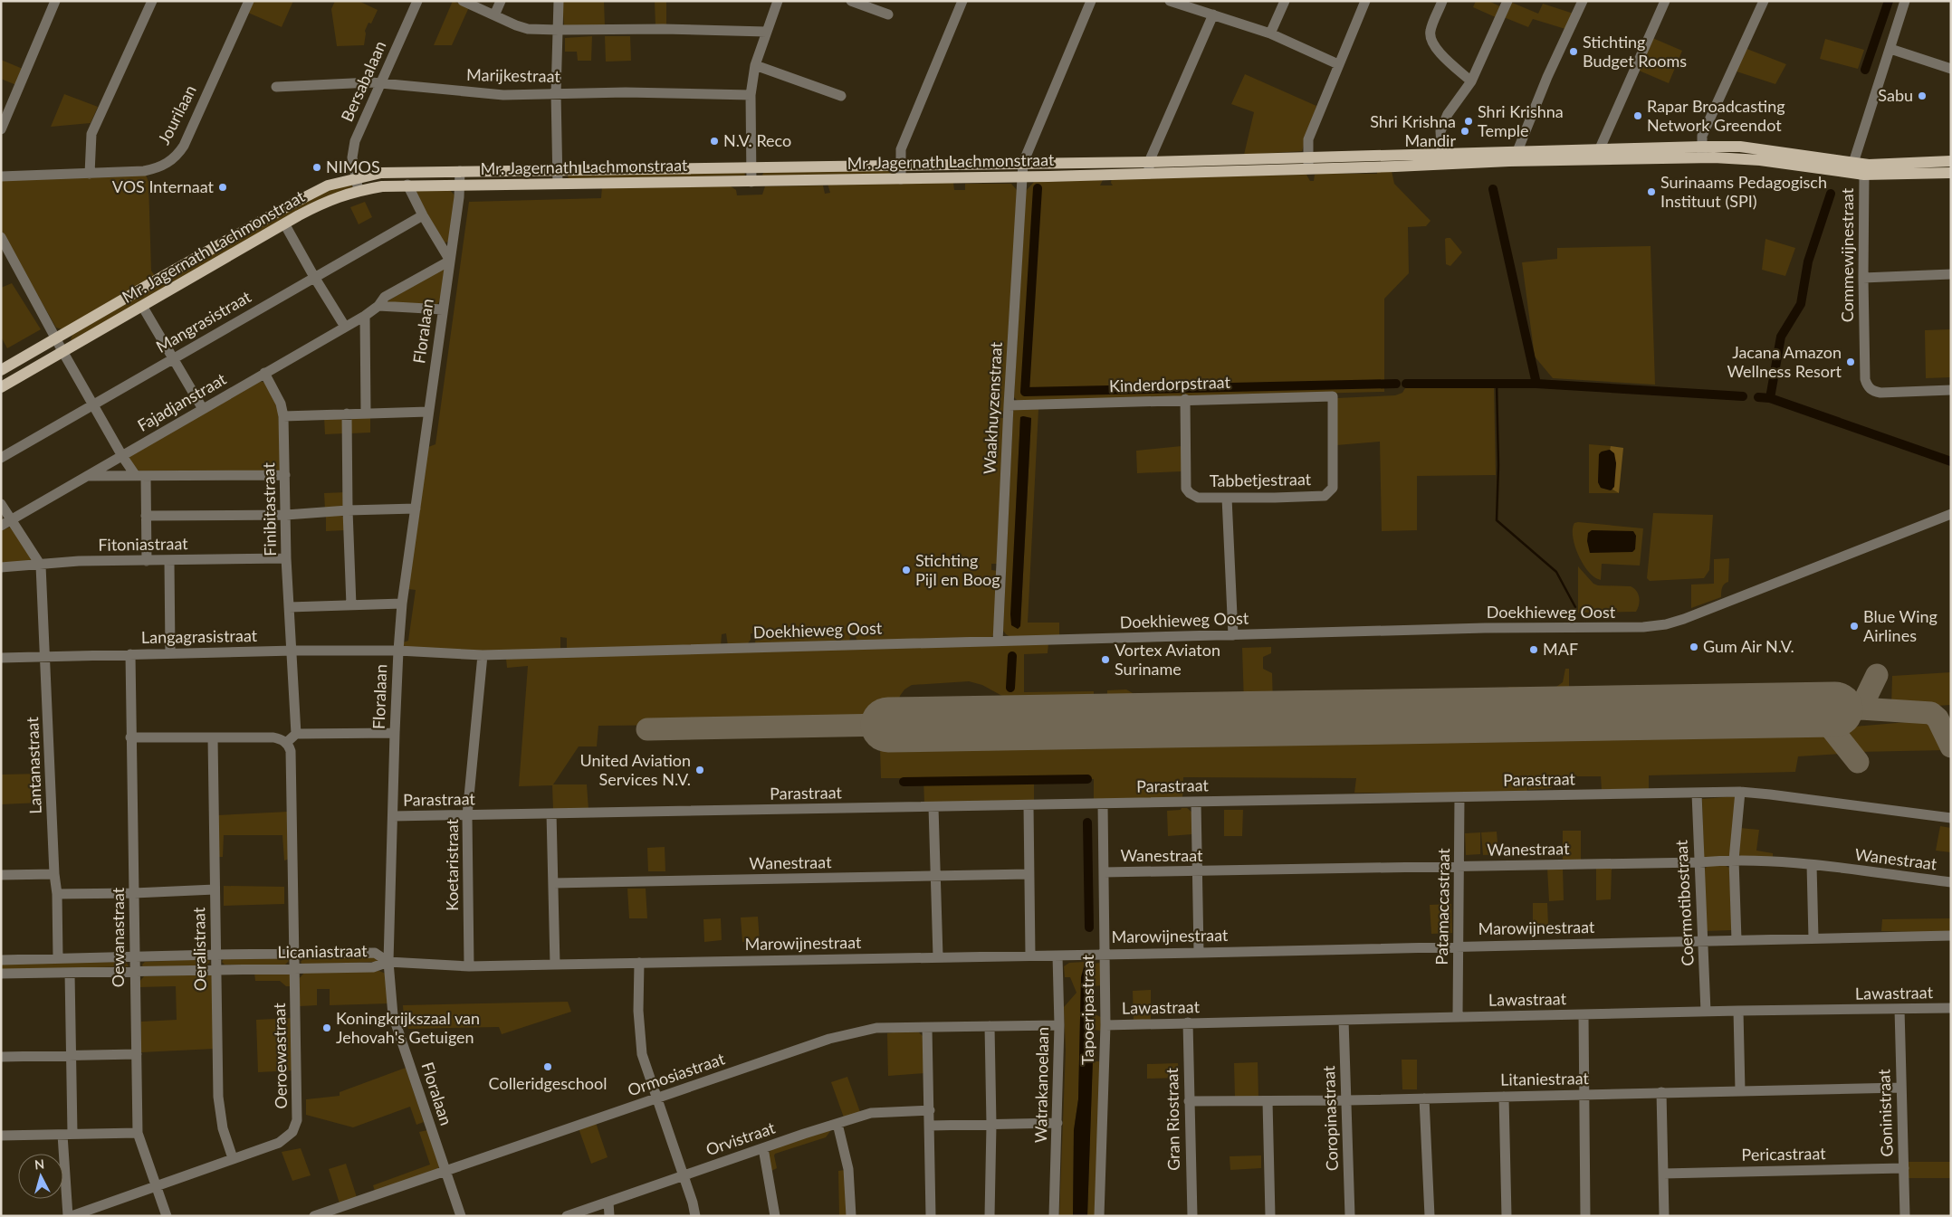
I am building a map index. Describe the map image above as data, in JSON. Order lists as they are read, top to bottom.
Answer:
{
  "streets": {
    "main road": ["Mr. Jagernath Lachmonstraat"],
    "street": [
      "Marijkestraat",
      "Bersabalaan",
      "Jourilaan",
      "Commewijnestraat",
      "Mangrasistraat",
      "Floralaan",
      "Kinderdorpstraat",
      "Fajadjanstraat",
      "Waakhuyzenstraat",
      "Tabbetjestraat",
      "Finibitastraat",
      "Fitoniastraat",
      "Doekhieweg Oost",
      "Langagrasistraat",
      "Lantanastraat",
      "Parastraat",
      "Wanestraat",
      "Koetaristraat",
      "Coermotibostraat",
      "Patamaccastraat",
      "Marowijnestraat",
      "Oewanastraat",
      "Oeralistraat",
      "Licaniastraat",
      "Lawastraat",
      "Tapoeripastraat",
      "Oeroewastraat",
      "Ormosiastraat",
      "Litaniestraat",
      "Watrakanoelaan",
      "Goninistraat",
      "Coropinastraat",
      "Gran Riostraat",
      "Orvistraat",
      "Pericastraat"
    ]
  },
  "crossings": [
    ["Marijkestraat", "Bersabalaan"],
    ["Bersabalaan", "Mr. Jagernath Lachmonstraat"],
    ["Mr. Jagernath Lachmonstraat", "Commewijnestraat"],
    ["Mr. Jagernath Lachmonstraat", "Floralaan"],
    ["Mr. Jagernath Lachmonstraat", "Waakhuyzenstraat"],
    ["Floralaan", "Fajadjanstraat"],
    ["Floralaan", "Doekhieweg Oost"],
    ["Floralaan", "Langagrasistraat"],
    ["Floralaan", "Parastraat"],
    ["Floralaan", "Marowijnestraat"],
    ["Floralaan", "Licaniastraat"],
    ["Floralaan", "Ormosiastraat"],
    ["Kinderdorpstraat", "Waakhuyzenstraat"],
    ["Kinderdorpstraat", "Tabbetjestraat"],
    ["Fajadjanstraat", "Finibitastraat"],
    ["Waakhuyzenstraat", "Doekhieweg Oost"],
    ["Finibitastraat", "Fitoniastraat"],
    ["Finibitastraat", "Langagrasistraat"],
    ["Fitoniastraat", "Lantanastraat"],
    ["Doekhieweg Oost", "Langagrasistraat"],
    ["Doekhieweg Oost", "Koetaristraat"],
    ["Langagrasistraat", "Lantanastraat"],
    ["Langagrasistraat", "Oewanastraat"],
    ["Lantanastraat", "Licaniastraat"],
    ["Parastraat", "Koetaristraat"],
    ["Parastraat", "Coermotibostraat"],
    ["Parastraat", "Patamaccastraat"],
    ["Parastraat", "Tapoeripastraat"],
    ["Wanestraat", "Coermotibostraat"],
    ["Wanestraat", "Patamaccastraat"],
    ["Wanestraat", "Tapoeripastraat"],
    ["Koetaristraat", "Marowijnestraat"],
    ["Coermotibostraat", "Marowijnestraat"],
    ["Coermotibostraat", "Lawastraat"],
    ["Patamaccastraat", "Marowijnestraat"],
    ["Patamaccastraat", "Lawastraat"],
    ["Marowijnestraat", "Licaniastraat"],
    ["Marowijnestraat", "Tapoeripastraat"],
    ["Marowijnestraat", "Watrakanoelaan"],
    ["Oewanastraat", "Licaniastraat"],
    ["Oewanastraat", "Oeroewastraat"],
    ["Oeralistraat", "Licaniastraat"],
    ["Oeralistraat", "Oeroewastraat"],
    ["Licaniastraat", "Oeroewastraat"],
    ["Lawastraat", "Tapoeripastraat"],
    ["Lawastraat", "Goninistraat"],
    ["Lawastraat", "Coropinastraat"],
    ["Lawastraat", "Gran Riostraat"],
    ["Ormosiastraat", "Watrakanoelaan"],
    ["Litaniestraat", "Goninistraat"],
    ["Litaniestraat", "Coropinastraat"],
    ["Litaniestraat", "Gran Riostraat"],
    ["Goninistraat", "Pericastraat"]
  ],
  "places": [
    "Stichting Budget Rooms",
    "Sabu",
    "Rapar Broadcasting Network Greendot",
    "Shri Krishna Temple",
    "Shri Krishna Mandir",
    "N.V. Reco",
    "NIMOS",
    "VOS Internaat",
    "Surinaams Pedagogisch Instituut (SPI)",
    "Jacana Amazon Wellness Resort",
    "Stichting Pijl en Boog",
    "Blue Wing Airlines",
    "Gum Air N.V.",
    "MAF",
    "Vortex Aviaton Suriname",
    "United Aviation Services N.V.",
    "Koningkrijkszaal van Jehovah's Getuigen",
    "Colleridgeschool"
  ],
  "north": "top"
}
